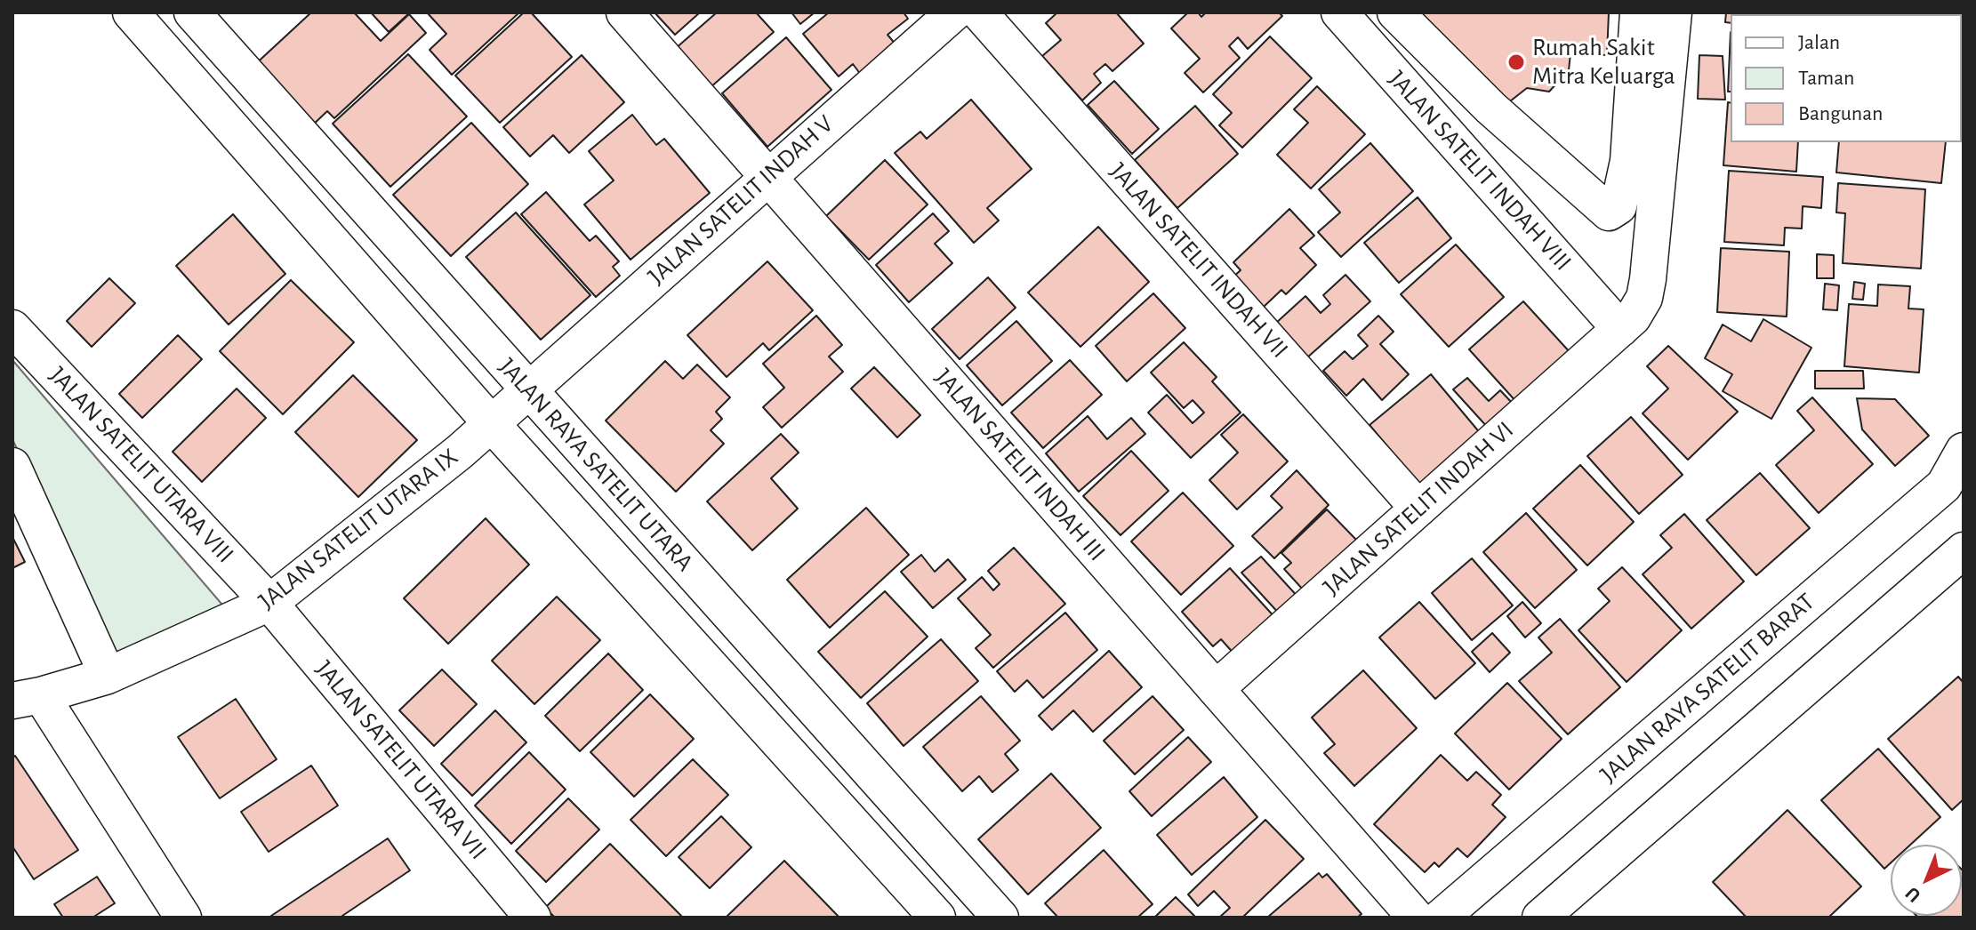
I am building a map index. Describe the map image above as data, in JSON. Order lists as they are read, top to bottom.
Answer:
{
  "streets": {
    "street": [
      "JALAN SATELIT INDAH VIII",
      "JALAN SATELIT INDAH V",
      "JALAN SATELIT INDAH VII",
      "JALAN SATELIT UTARA VIII",
      "JALAN RAYA SATELIT UTARA",
      "JALAN SATELIT INDAH III",
      "JALAN SATELIT INDAH VI",
      "JALAN SATELIT UTARA IX",
      "JALAN RAYA SATELIT BARAT",
      "JALAN SATELIT UTARA VII"
    ]
  },
  "crossings": [
    ["JALAN SATELIT INDAH VIII", "JALAN SATELIT INDAH VI"],
    ["JALAN SATELIT INDAH V", "JALAN RAYA SATELIT UTARA"],
    ["JALAN SATELIT INDAH V", "JALAN SATELIT INDAH III"],
    ["JALAN SATELIT INDAH V", "JALAN SATELIT UTARA IX"],
    ["JALAN SATELIT INDAH VII", "JALAN SATELIT INDAH VI"],
    ["JALAN SATELIT UTARA VIII", "JALAN SATELIT UTARA IX"],
    ["JALAN SATELIT UTARA VIII", "JALAN SATELIT UTARA VII"],
    ["JALAN RAYA SATELIT UTARA", "JALAN SATELIT UTARA IX"],
    ["JALAN SATELIT INDAH III", "JALAN SATELIT INDAH VI"],
    ["JALAN SATELIT UTARA IX", "JALAN SATELIT UTARA VII"]
  ],
  "places": ["Rumah Sakit Mitra Keluarga"],
  "legend": ["Jalan", "Taman", "Bangunan"],
  "north": "bottom left"
}
